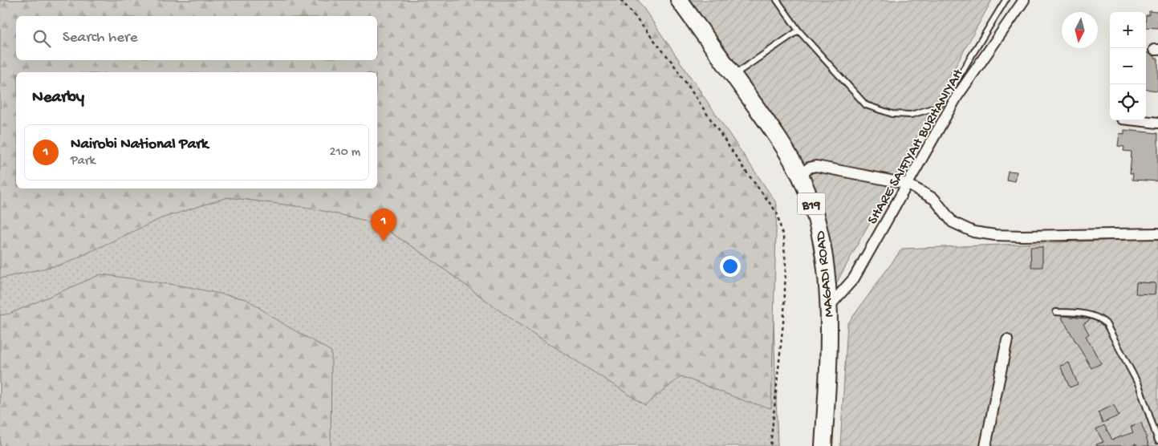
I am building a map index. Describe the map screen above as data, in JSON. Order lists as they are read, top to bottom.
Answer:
{
  "streets": {
    "highway": ["B19", "MAGADI ROAD"],
    "street": ["SHARE SAIFIYAH BURHANIYAH"]
  },
  "crossings": [
    ["SHARE SAIFIYAH BURHANIYAH", "MAGADI ROAD"]
  ],
  "north": "bottom",
  "page": {
    "map_buttons": ["+", "−"],
    "search": "Search here",
    "heading": "Nearby",
    "list": [
      {
        "mark": "1",
        "name": "Nairobi National Park",
        "note": "Park",
        "value": "210 m"
      }
    ],
    "pins": "1"
  }
}
